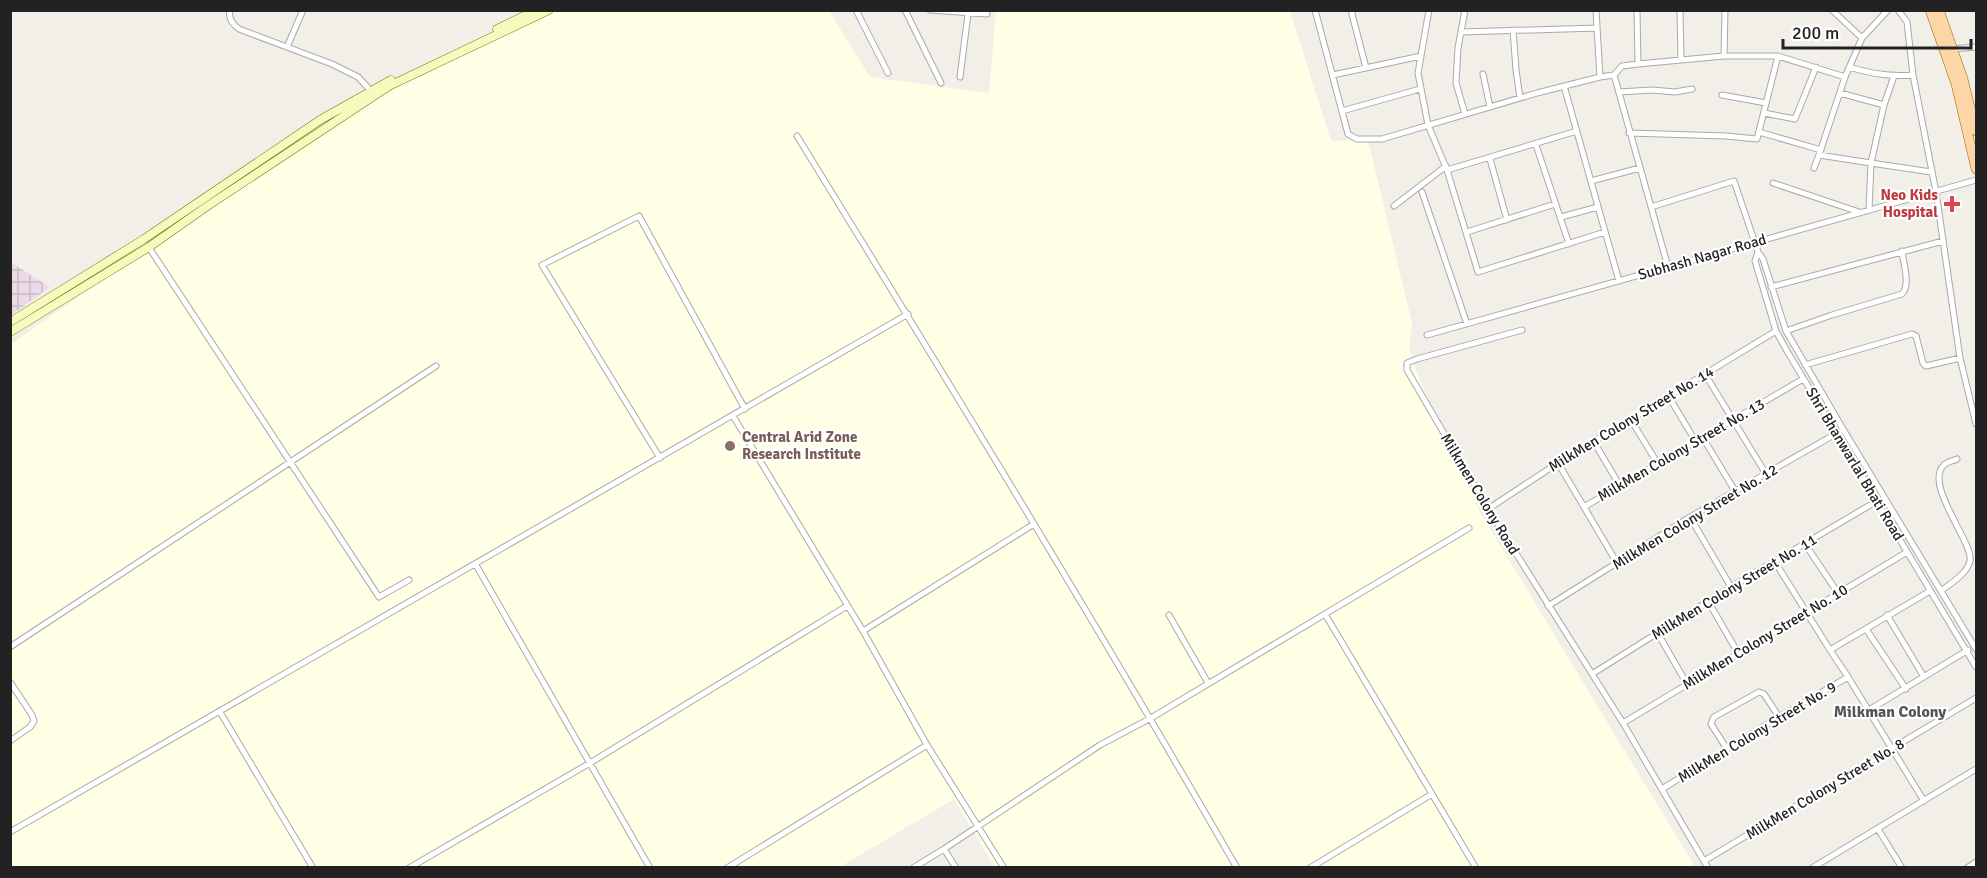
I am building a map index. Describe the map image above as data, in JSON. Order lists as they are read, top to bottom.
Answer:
{
  "streets": {
    "street": [
      "Subhash Nagar Road",
      "MilkMen Colony Street No. 14",
      "MilkMen Colony Street No. 13",
      "Shri Bhanwarlal Bhati Road",
      "Milkmen Colony Road",
      "MilkMen Colony Street No. 12",
      "MilkMen Colony Street No. 11",
      "MilkMen Colony Street No. 10",
      "MilkMen Colony Street No. 9",
      "MilkMen Colony Street No. 8"
    ]
  },
  "crossings": [
    ["Subhash Nagar Road", "Shri Bhanwarlal Bhati Road"],
    ["MilkMen Colony Street No. 14", "Shri Bhanwarlal Bhati Road"],
    ["MilkMen Colony Street No. 14", "Milkmen Colony Road"],
    ["MilkMen Colony Street No. 13", "Shri Bhanwarlal Bhati Road"],
    ["MilkMen Colony Street No. 13", "MilkMen Colony Street No. 12"],
    ["Shri Bhanwarlal Bhati Road", "MilkMen Colony Street No. 12"],
    ["Shri Bhanwarlal Bhati Road", "MilkMen Colony Street No. 11"],
    ["Shri Bhanwarlal Bhati Road", "MilkMen Colony Street No. 10"],
    ["Milkmen Colony Road", "MilkMen Colony Street No. 12"],
    ["Milkmen Colony Road", "MilkMen Colony Street No. 11"],
    ["Milkmen Colony Road", "MilkMen Colony Street No. 10"],
    ["Milkmen Colony Road", "MilkMen Colony Street No. 9"],
    ["MilkMen Colony Street No. 11", "MilkMen Colony Street No. 9"],
    ["MilkMen Colony Street No. 10", "MilkMen Colony Street No. 9"]
  ],
  "districts": ["Milkman Colony"],
  "places": {
    "health": ["Neo Kids Hospital"],
    "other": ["Central Arid Zone Research Institute"]
  },
  "scale_bar": "200 m"
}
